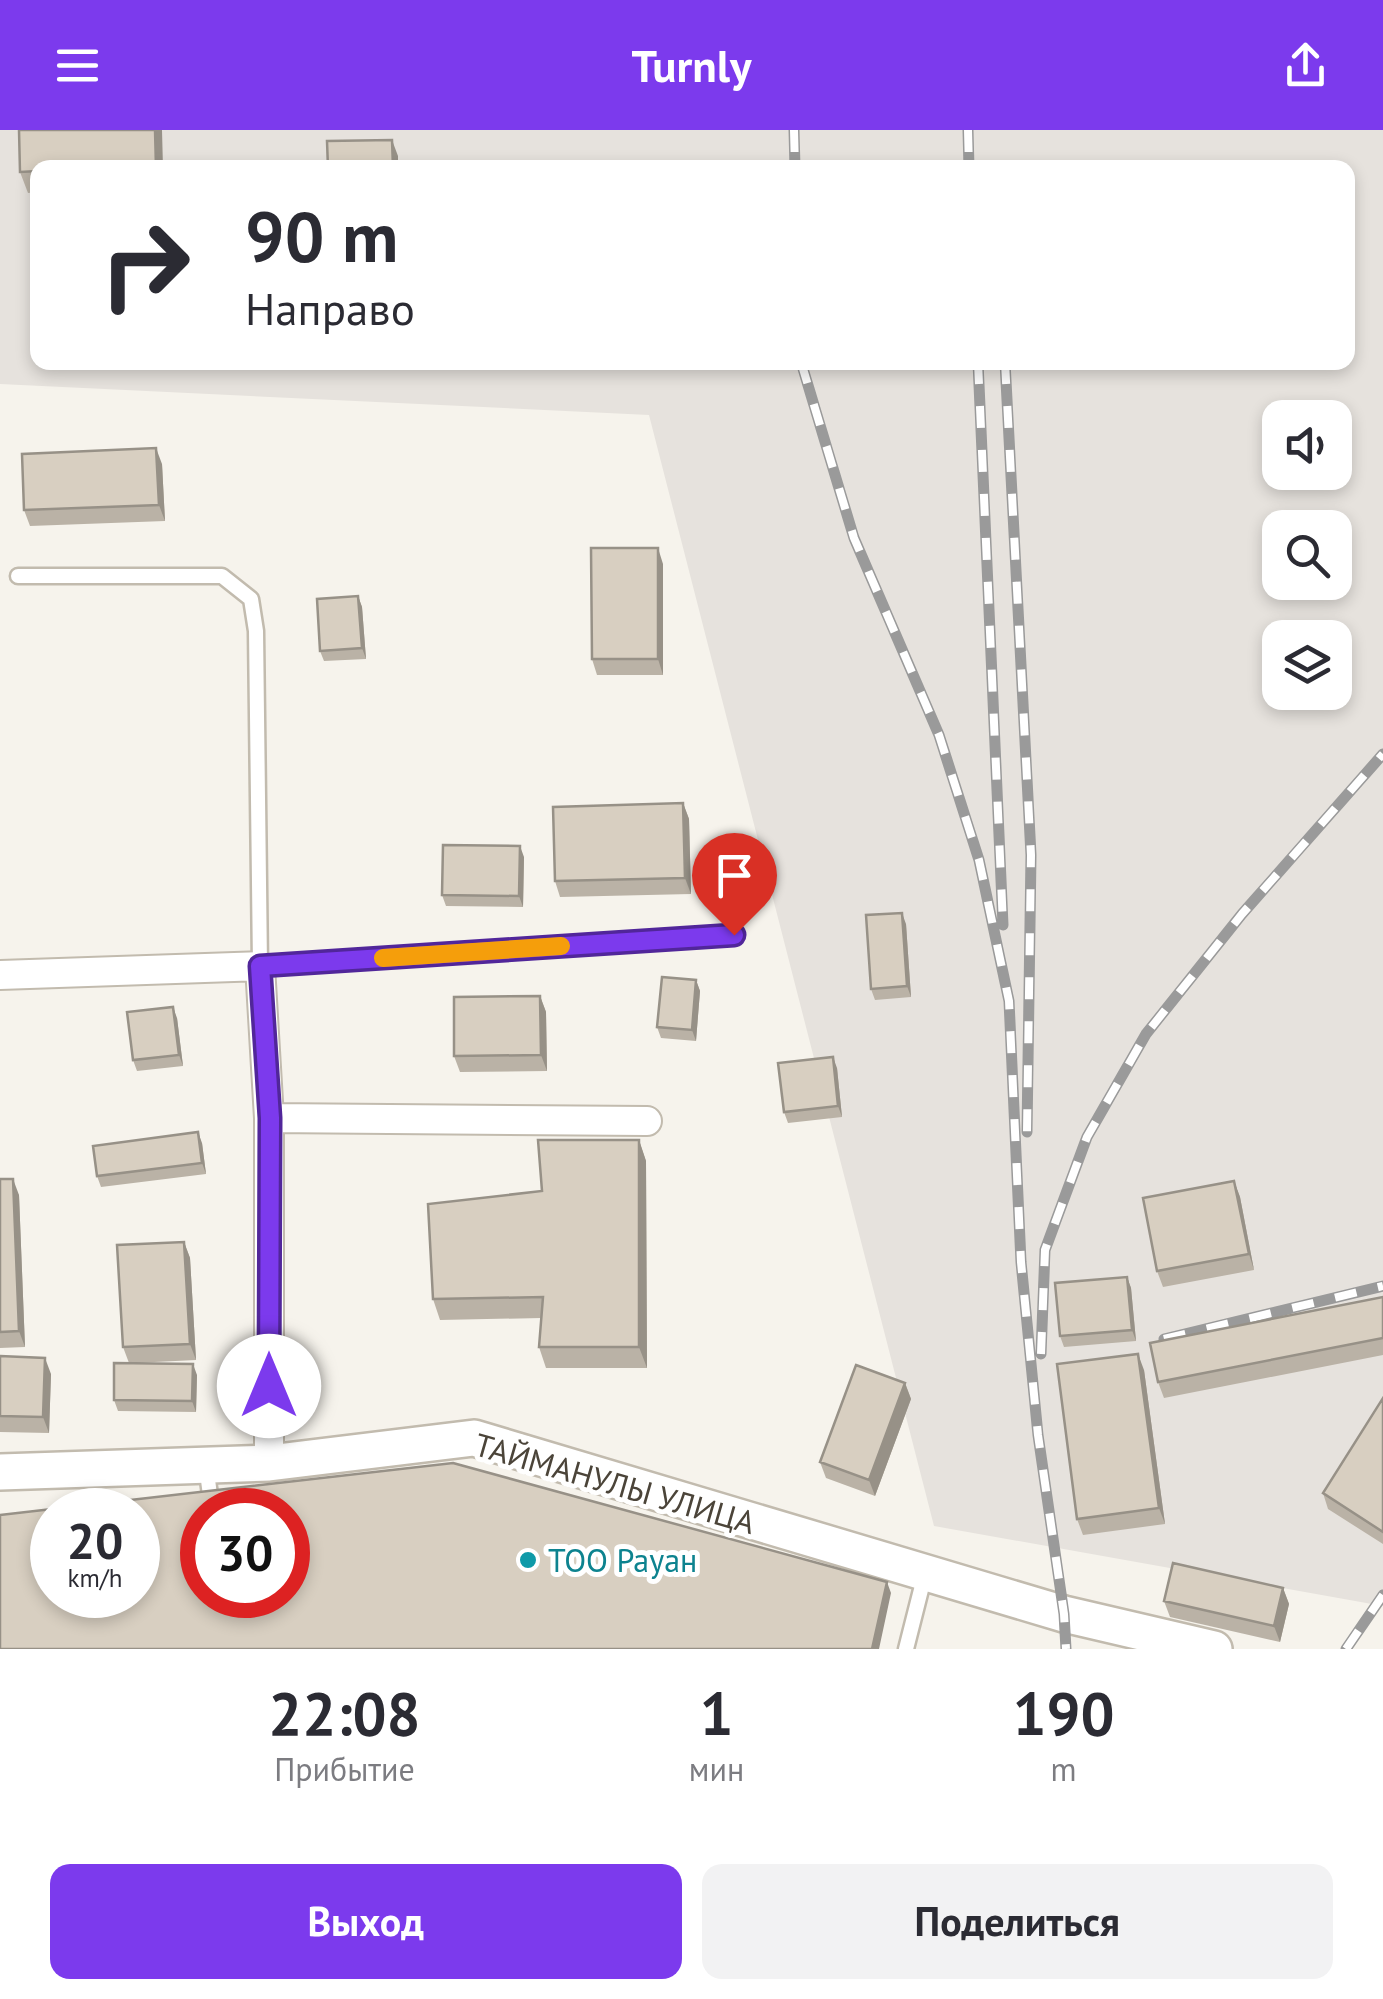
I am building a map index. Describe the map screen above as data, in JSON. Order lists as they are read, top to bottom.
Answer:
{
  "streets": {
    "street": ["ТАЙМАНУЛЫ УЛИЦА"]
  },
  "places": ["ТОО Рауан"],
  "page": {
    "header": "Turnly",
    "turn": ["90 m", "Направо"],
    "speed": "20 km/h",
    "limit": "30",
    "eta": [
      "22:08",
      "Прибытие",
      "1",
      "мин",
      "190",
      "m"
    ],
    "buttons": ["Выход", "Поделиться"]
  }
}
